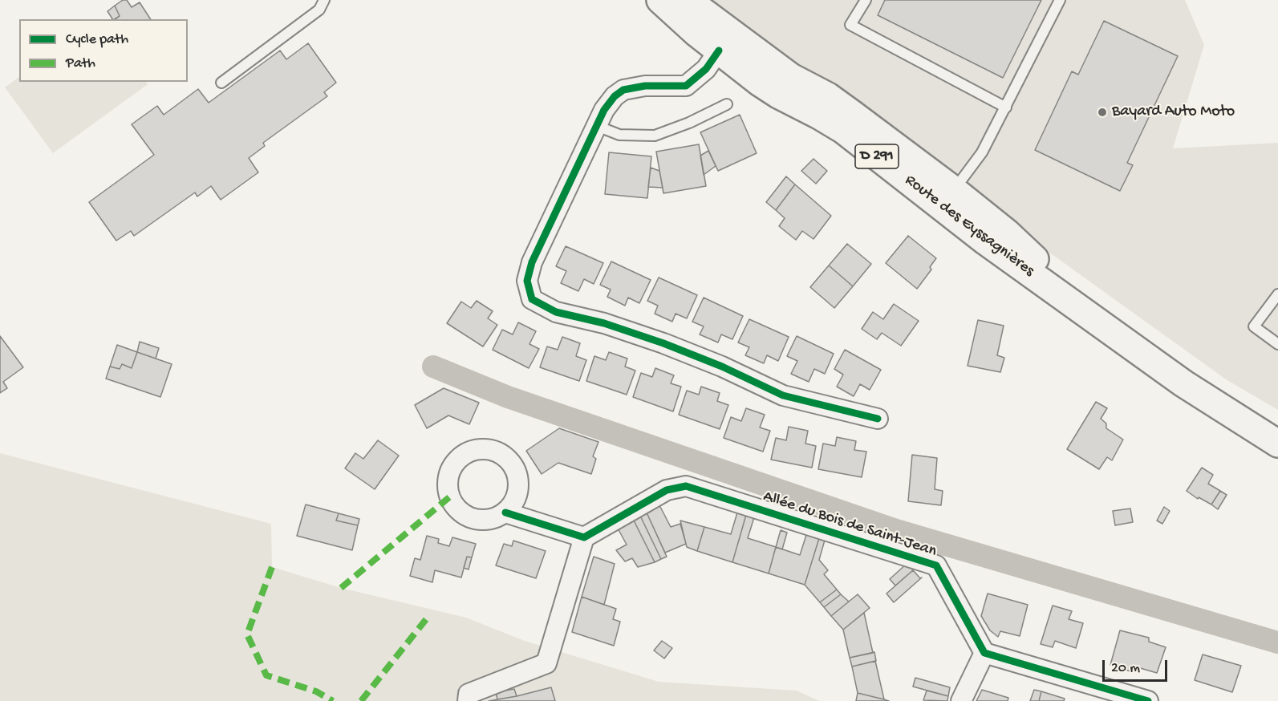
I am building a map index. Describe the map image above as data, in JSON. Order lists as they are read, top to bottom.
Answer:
{
  "streets": {
    "main road": ["D 291", "Route des Eyssagnières"],
    "street": ["Allée du Bois de Saint-Jean"]
  },
  "places": ["Bayard Auto Moto"],
  "legend": ["Cycle path", "Path"],
  "scale_bar": "20 m"
}
